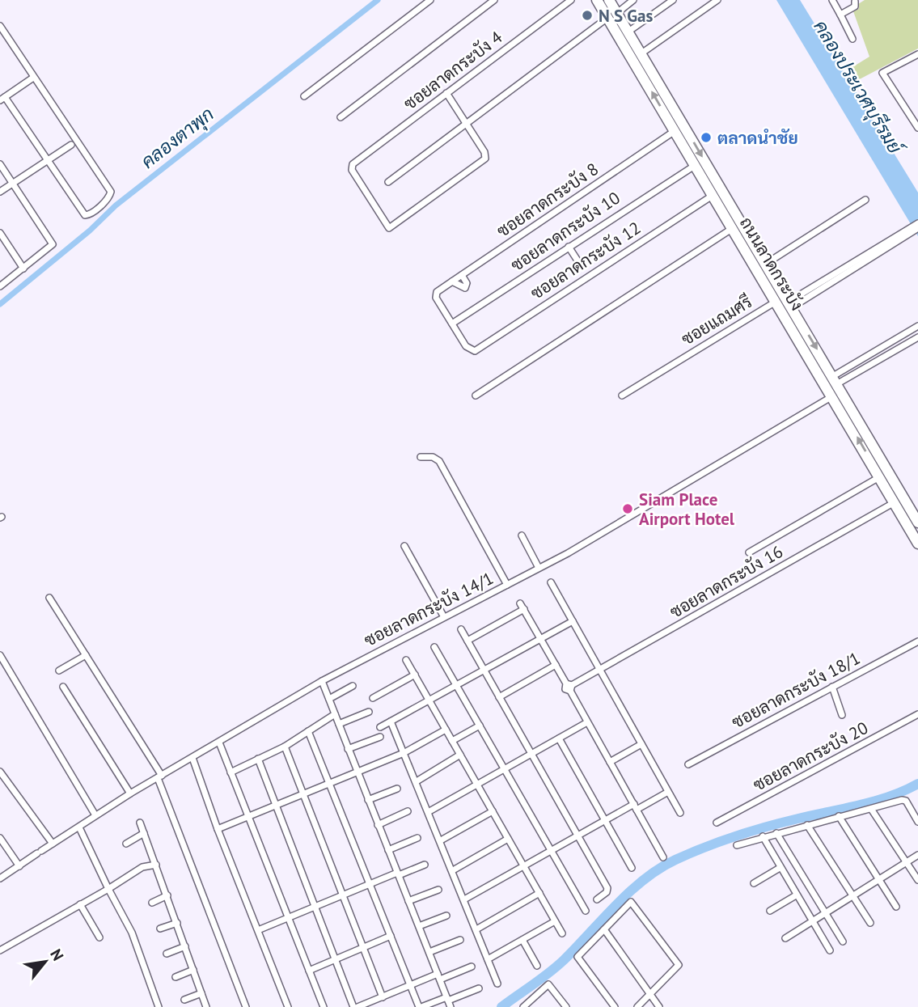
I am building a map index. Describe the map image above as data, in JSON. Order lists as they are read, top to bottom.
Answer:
{
  "streets": {
    "main road": ["ถนนลาดกระบัง"],
    "street": [
      "ซอยลาดกระบัง 4",
      "ซอยลาดกระบัง 8",
      "ซอยลาดกระบัง 10",
      "ซอยลาดกระบัง 12",
      "ซอยแถมศรี",
      "ซอยลาดกระบัง 16",
      "ซอยลาดกระบัง 14/1",
      "ซอยลาดกระบัง 18/1",
      "ซอยลาดกระบัง 20"
    ]
  },
  "crossings": [
    ["ซอยลาดกระบัง 8", "ซอยลาดกระบัง 10"],
    ["ซอยลาดกระบัง 8", "ซอยลาดกระบัง 12"],
    ["ซอยลาดกระบัง 8", "ถนนลาดกระบัง"],
    ["ซอยลาดกระบัง 10", "ซอยลาดกระบัง 12"],
    ["ซอยลาดกระบัง 10", "ถนนลาดกระบัง"],
    ["ซอยลาดกระบัง 12", "ถนนลาดกระบัง"],
    ["ถนนลาดกระบัง", "ซอยแถมศรี"],
    ["ถนนลาดกระบัง", "ซอยลาดกระบัง 16"],
    ["ถนนลาดกระบัง", "ซอยลาดกระบัง 14/1"]
  ],
  "water": ["คลองประเวศบุรีรมย์", "คลองตาพุก"],
  "places": ["N S Gas", "ตลาดนำชัย", "Siam Place Airport Hotel"],
  "north": "top right"
}
